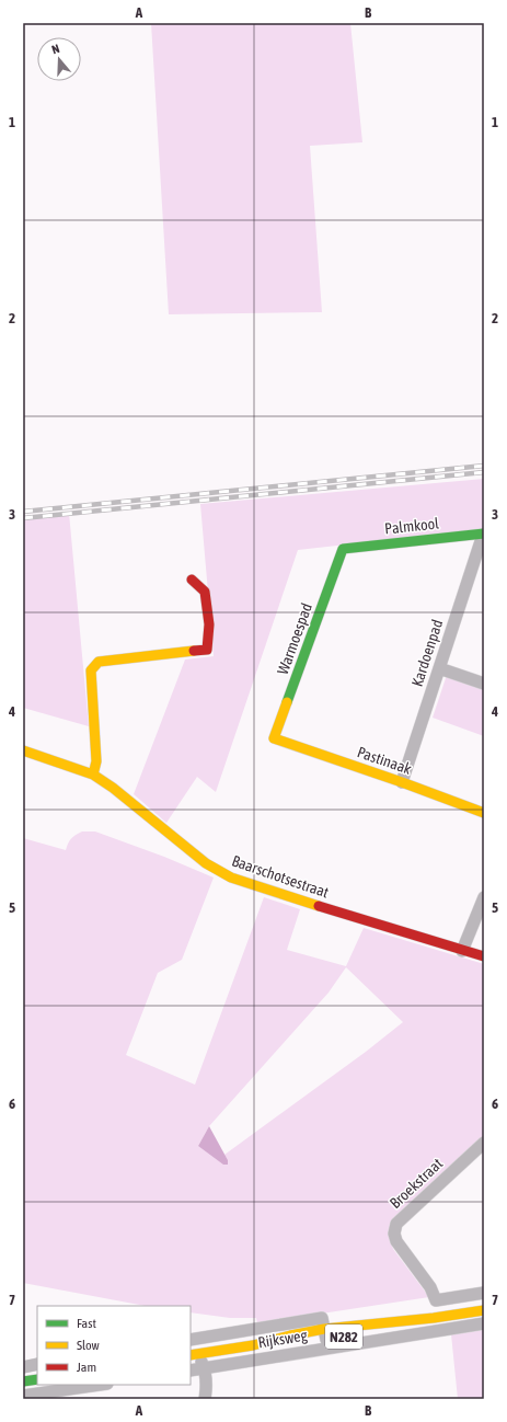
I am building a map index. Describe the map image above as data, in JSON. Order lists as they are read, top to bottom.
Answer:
{
  "streets": {
    "street": [
      "Palmkool",
      "Warmoespad",
      "Kardoenpad",
      "Pastinaak",
      "Baarschotsestraat",
      "Broekstraat",
      "N282",
      "Rijksweg"
    ]
  },
  "crossings": [
    ["Palmkool", "Warmoespad"],
    ["Palmkool", "Kardoenpad"],
    ["Warmoespad", "Pastinaak"],
    ["Kardoenpad", "Pastinaak"]
  ],
  "legend": ["Fast", "Slow", "Jam"],
  "north": "top",
  "grid": {
    "columns": ["A", "B"],
    "rows": [
      "1",
      "2",
      "3",
      "4",
      "5",
      "6",
      "7"
    ]
  }
}
